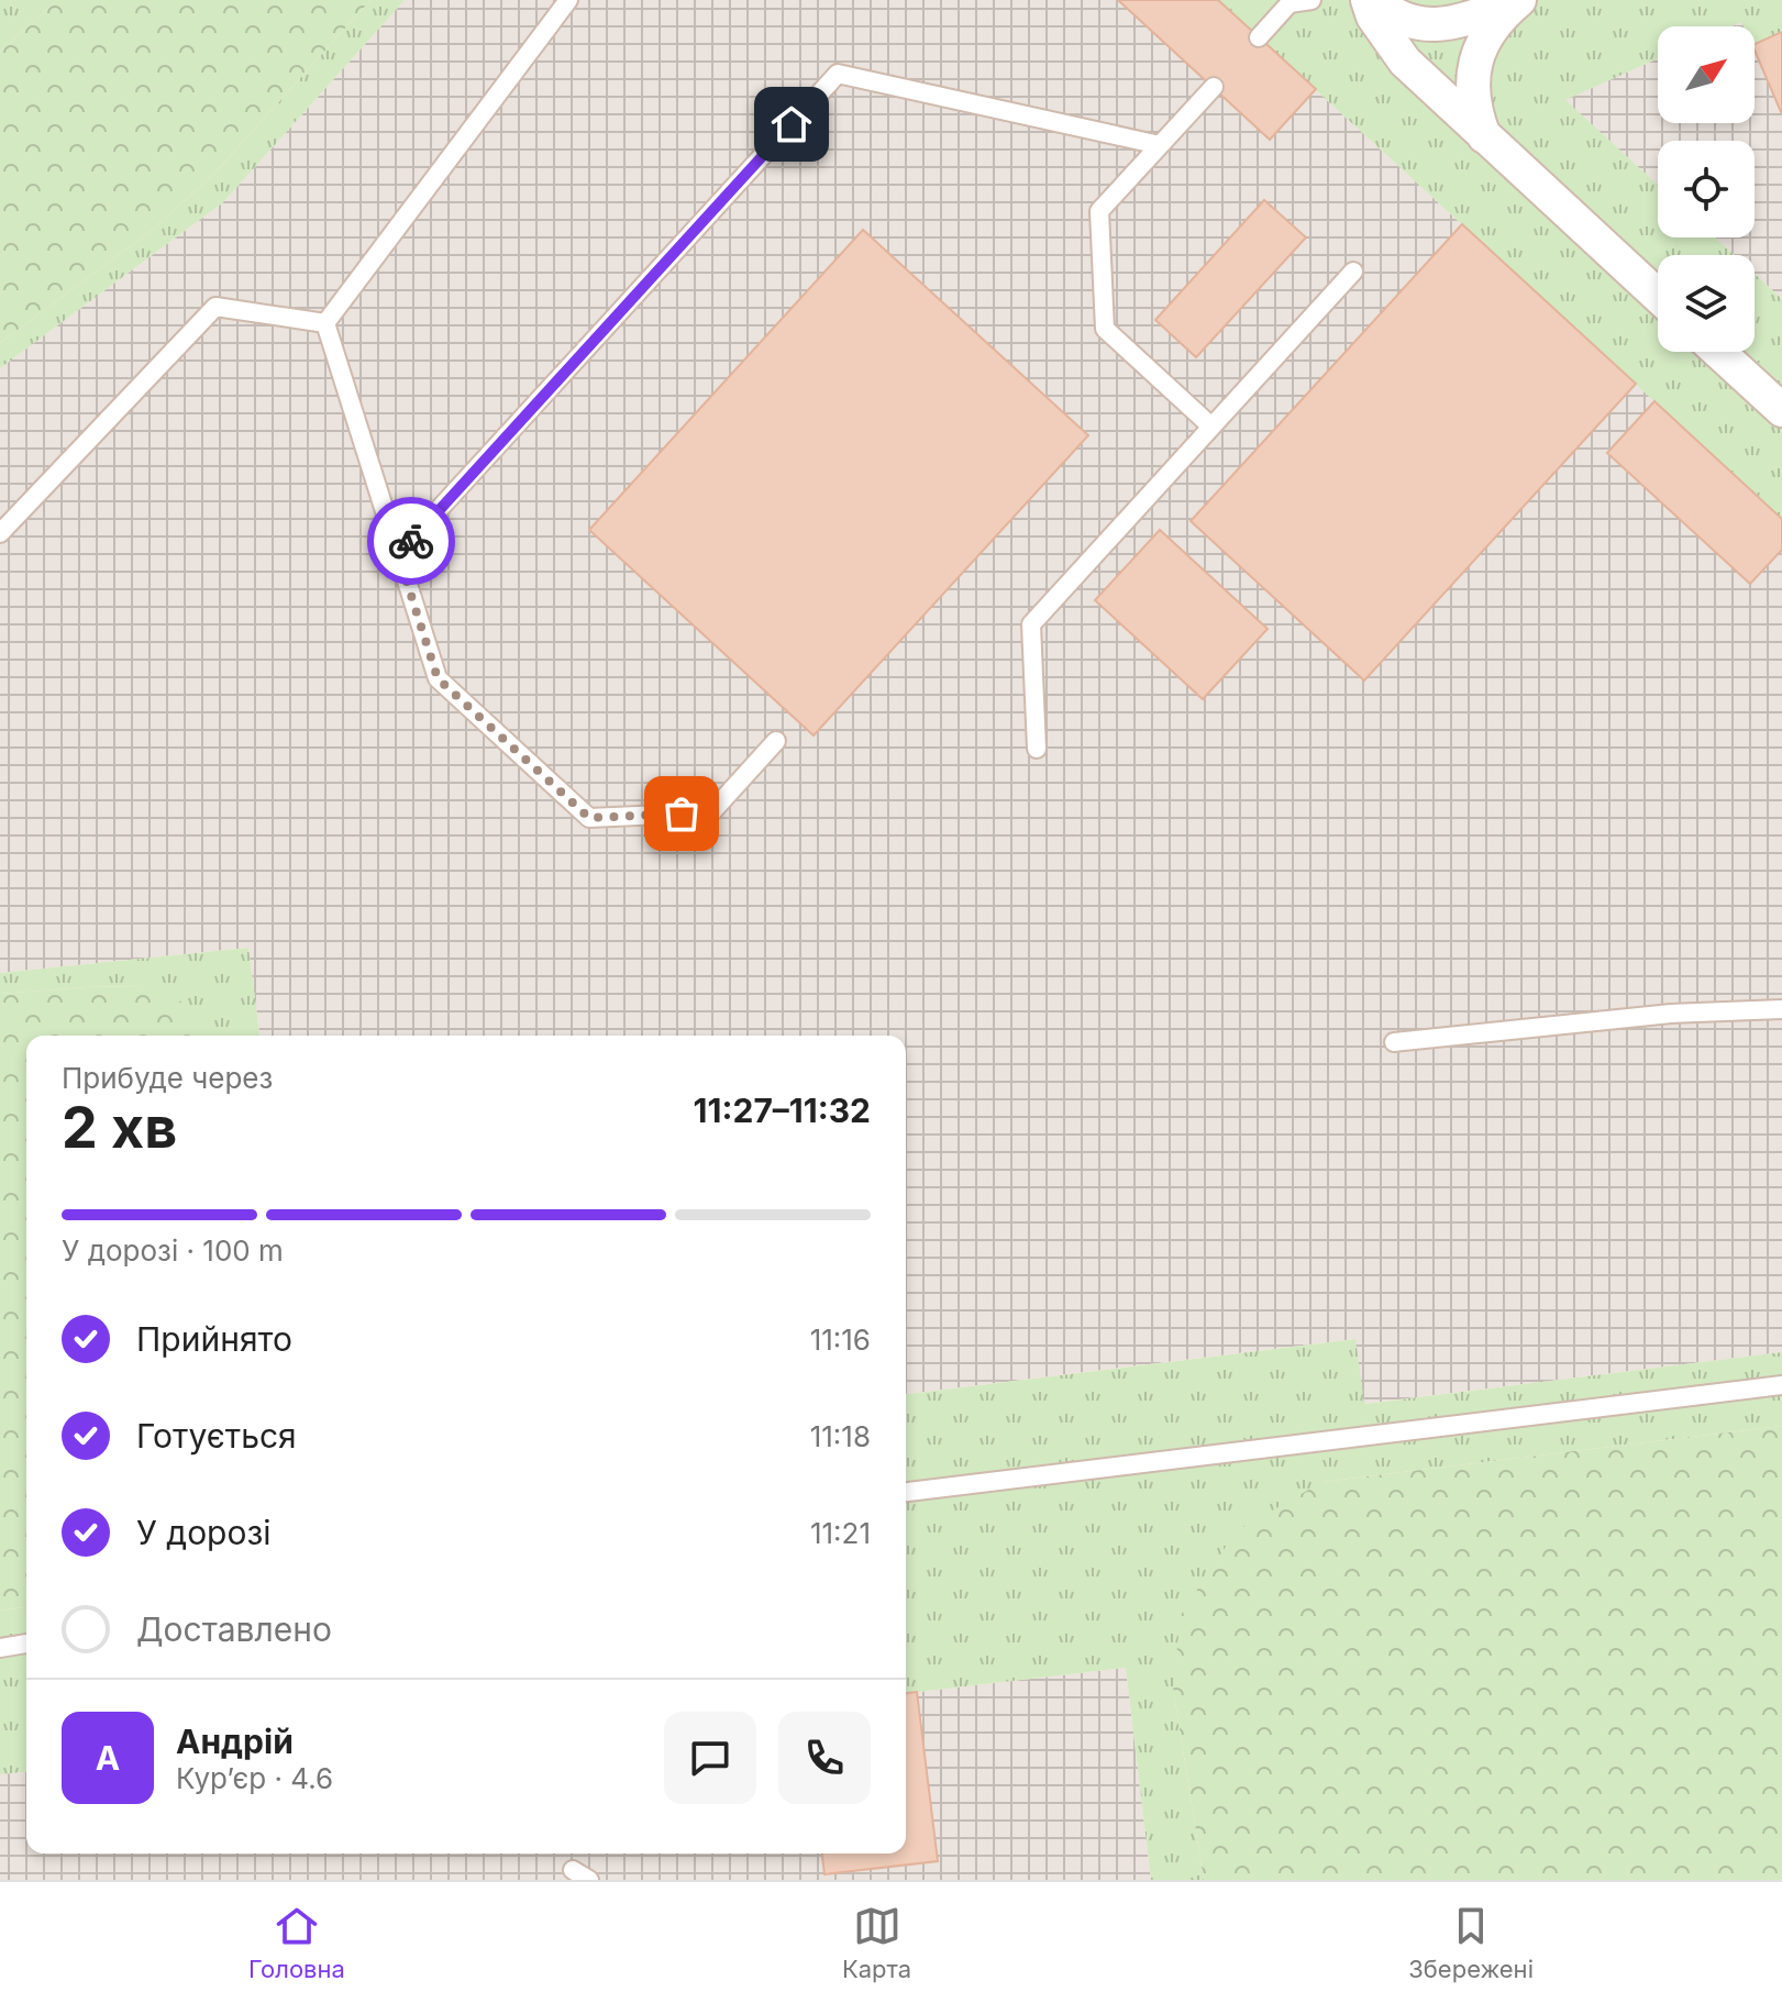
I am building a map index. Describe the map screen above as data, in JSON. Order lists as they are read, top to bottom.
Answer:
{
  "north": "top right",
  "page": {
    "heading": ["2 хв", "Прибуде через", "11:27–11:32"],
    "panel": ["Андрій", "Кур’єр · 4.6"],
    "bar": "У дорозі · 100 m",
    "list": [
      ["Прийнято", "11:16"],
      ["Готується", "11:18"],
      ["У дорозі", "11:21"],
      "Доставлено"
    ],
    "round": "А",
    "tabs": ["Головна", "Карта", "Збережені"]
  }
}
